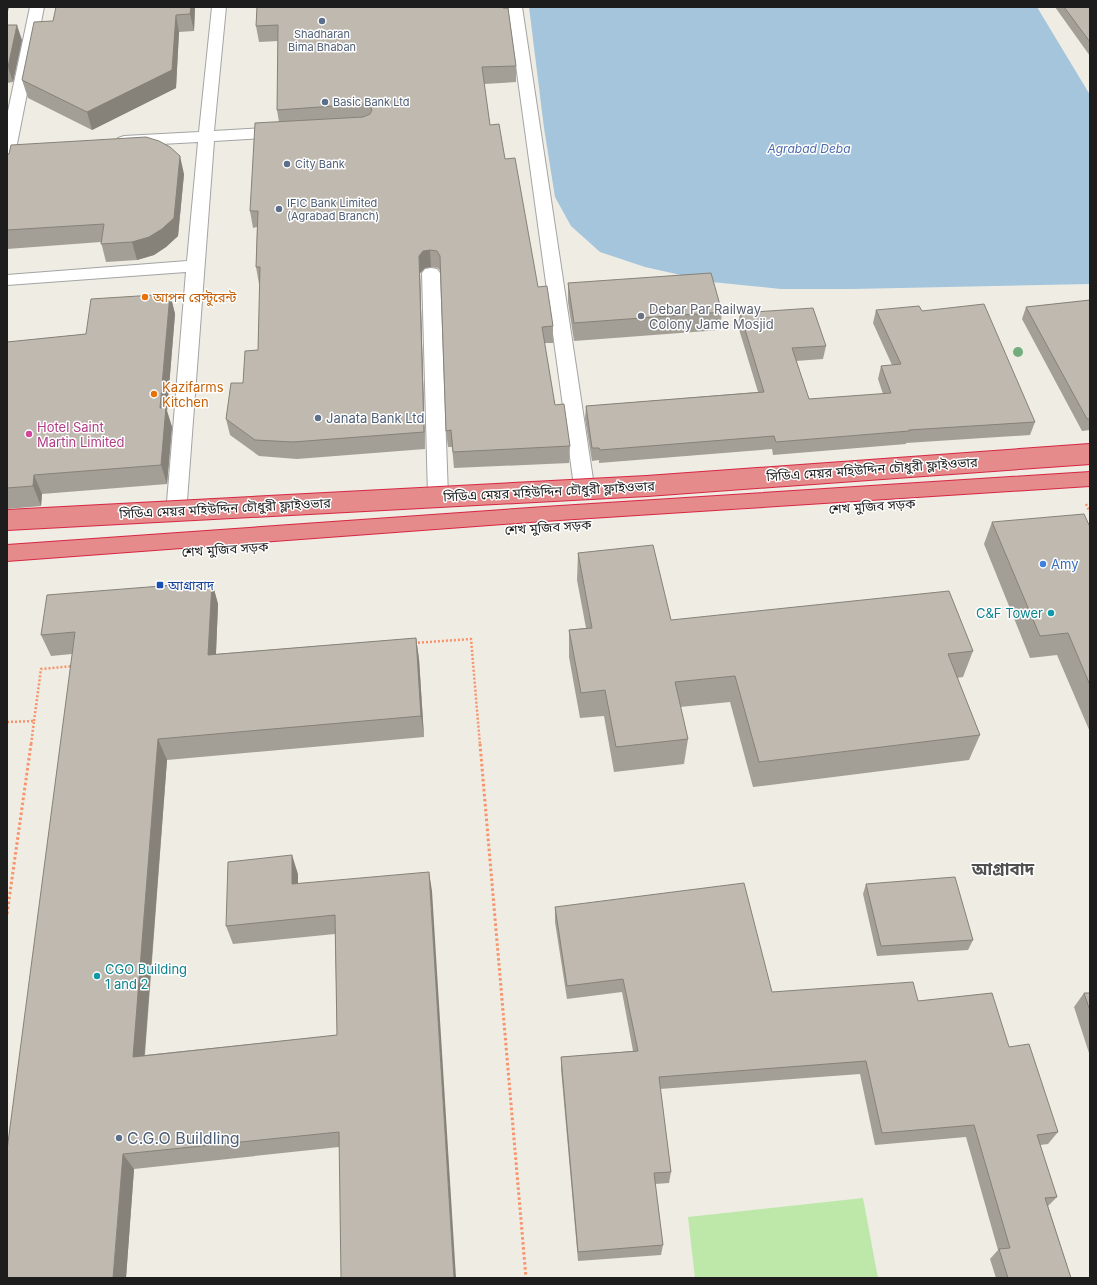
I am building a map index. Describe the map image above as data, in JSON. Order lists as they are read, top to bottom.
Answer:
{
  "streets": {
    "highway": ["সিডিএ মেয়র মহিউদ্দিন চৌধুরী ফ্লাইওভার", "শেখ মুজিব সড়ক"]
  },
  "districts": ["আগ্রাবাদ"],
  "water": ["Agrabad Deba"],
  "places": {
    "other": [
      "Shadharan Bima Bhaban",
      "Basic Bank Ltd",
      "City Bank",
      "IFIC Bank Limited (Agrabad Branch)",
      "আপন রেস্টুরেন্ট",
      "Debar Par Railway Colony Jame Mosjid",
      "Kazifarms Kitchen",
      "Janata Bank Ltd",
      "Hotel Saint Martin Limited",
      "Amy",
      "C&F Tower",
      "CGO Building 1 and 2",
      "C.G.O Buildling"
    ],
    "transit": ["আগ্রাবাদ"]
  }
}
